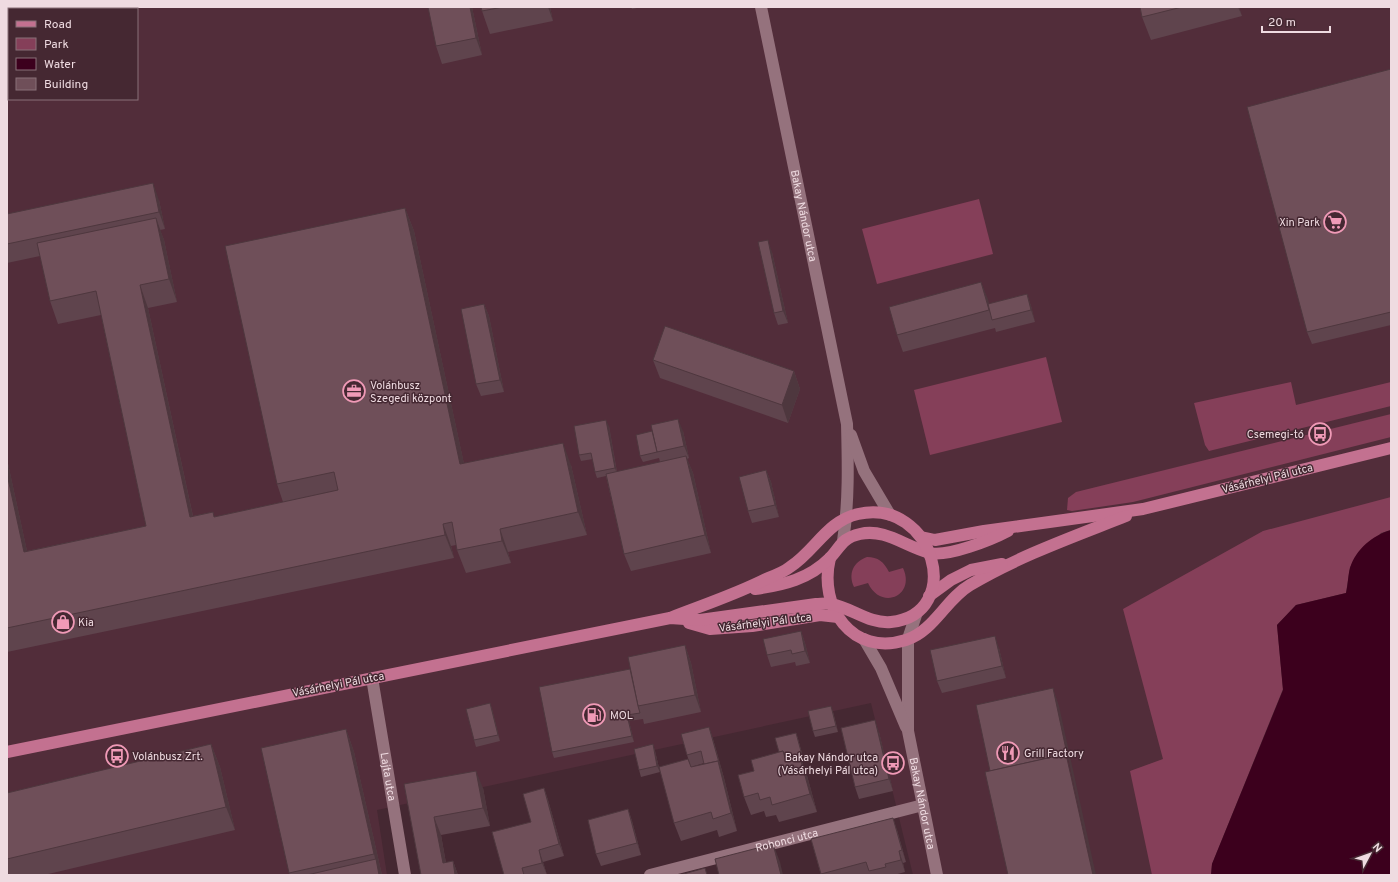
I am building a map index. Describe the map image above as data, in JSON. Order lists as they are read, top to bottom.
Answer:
{
  "streets": {
    "main road": ["Vásárhelyi Pál utca"],
    "street": ["Bakay Nándor utca", "Lajta utca", "Rohonci utca"]
  },
  "crossings": [
    ["Bakay Nándor utca", "Vásárhelyi Pál utca"],
    ["Bakay Nándor utca", "Rohonci utca"],
    ["Vásárhelyi Pál utca", "Lajta utca"]
  ],
  "places": {
    "supermarket": ["Xin Park"],
    "office": ["Volánbusz Szegedi központ"],
    "bus stop": ["Csemegi-tó", "Volánbusz Zrt.", "Bakay Nándor utca (Vásárhelyi Pál utca)"],
    "shop": ["Kia"],
    "fuel station": ["MOL"],
    "restaurant": ["Grill Factory"]
  },
  "legend": [
    "Road",
    "Park",
    "Water",
    "Building"
  ],
  "scale_bar": "20 m",
  "north": "top right"
}
